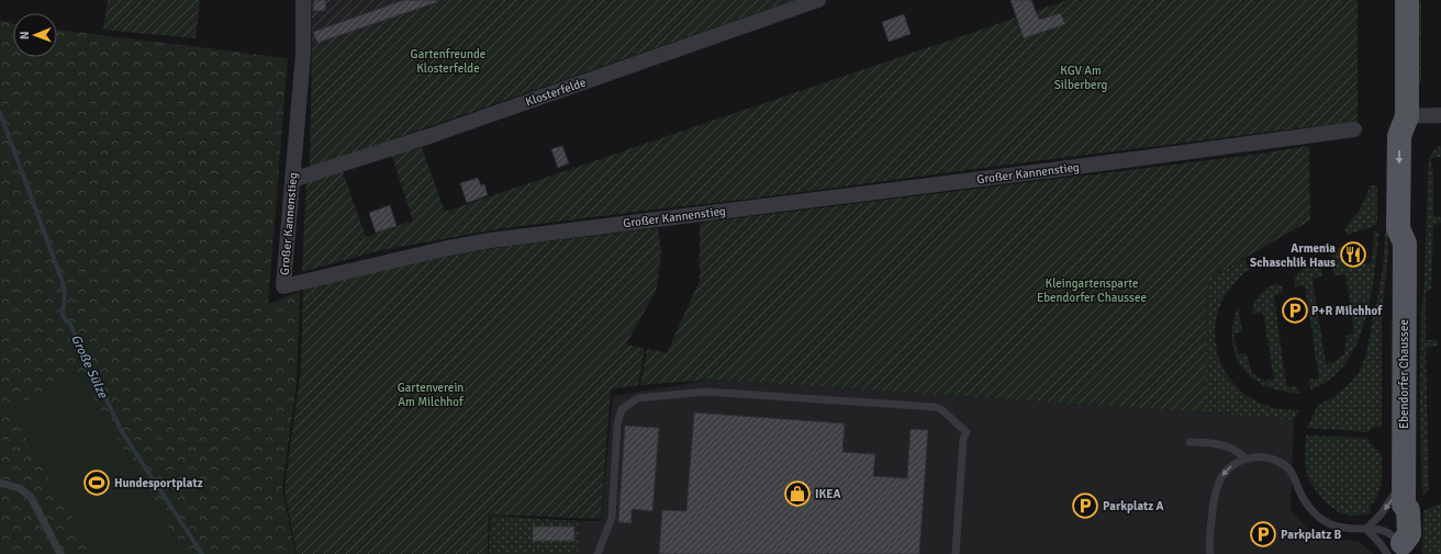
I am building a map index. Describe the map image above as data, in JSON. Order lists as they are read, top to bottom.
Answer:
{
  "streets": {
    "main road": ["Ebendorfer Chaussee"],
    "street": ["Klosterfelde", "Großer Kannenstieg"]
  },
  "crossings": [
    ["Klosterfelde", "Großer Kannenstieg"]
  ],
  "water": ["Große Sülze"],
  "parks": [
    "Gartenfreunde Klosterfelde",
    "KGV Am Silberberg",
    "Kleingartensparte Ebendorfer Chaussee",
    "Gartenverein Am Milchhof"
  ],
  "places": {
    "restaurant": ["Armenia Schaschlik Haus"],
    "parking": ["P+R Milchhof", "Parkplatz A", "Parkplatz B"],
    "sports": ["Hundesportplatz"],
    "shop": ["IKEA"]
  },
  "north": "left"
}
